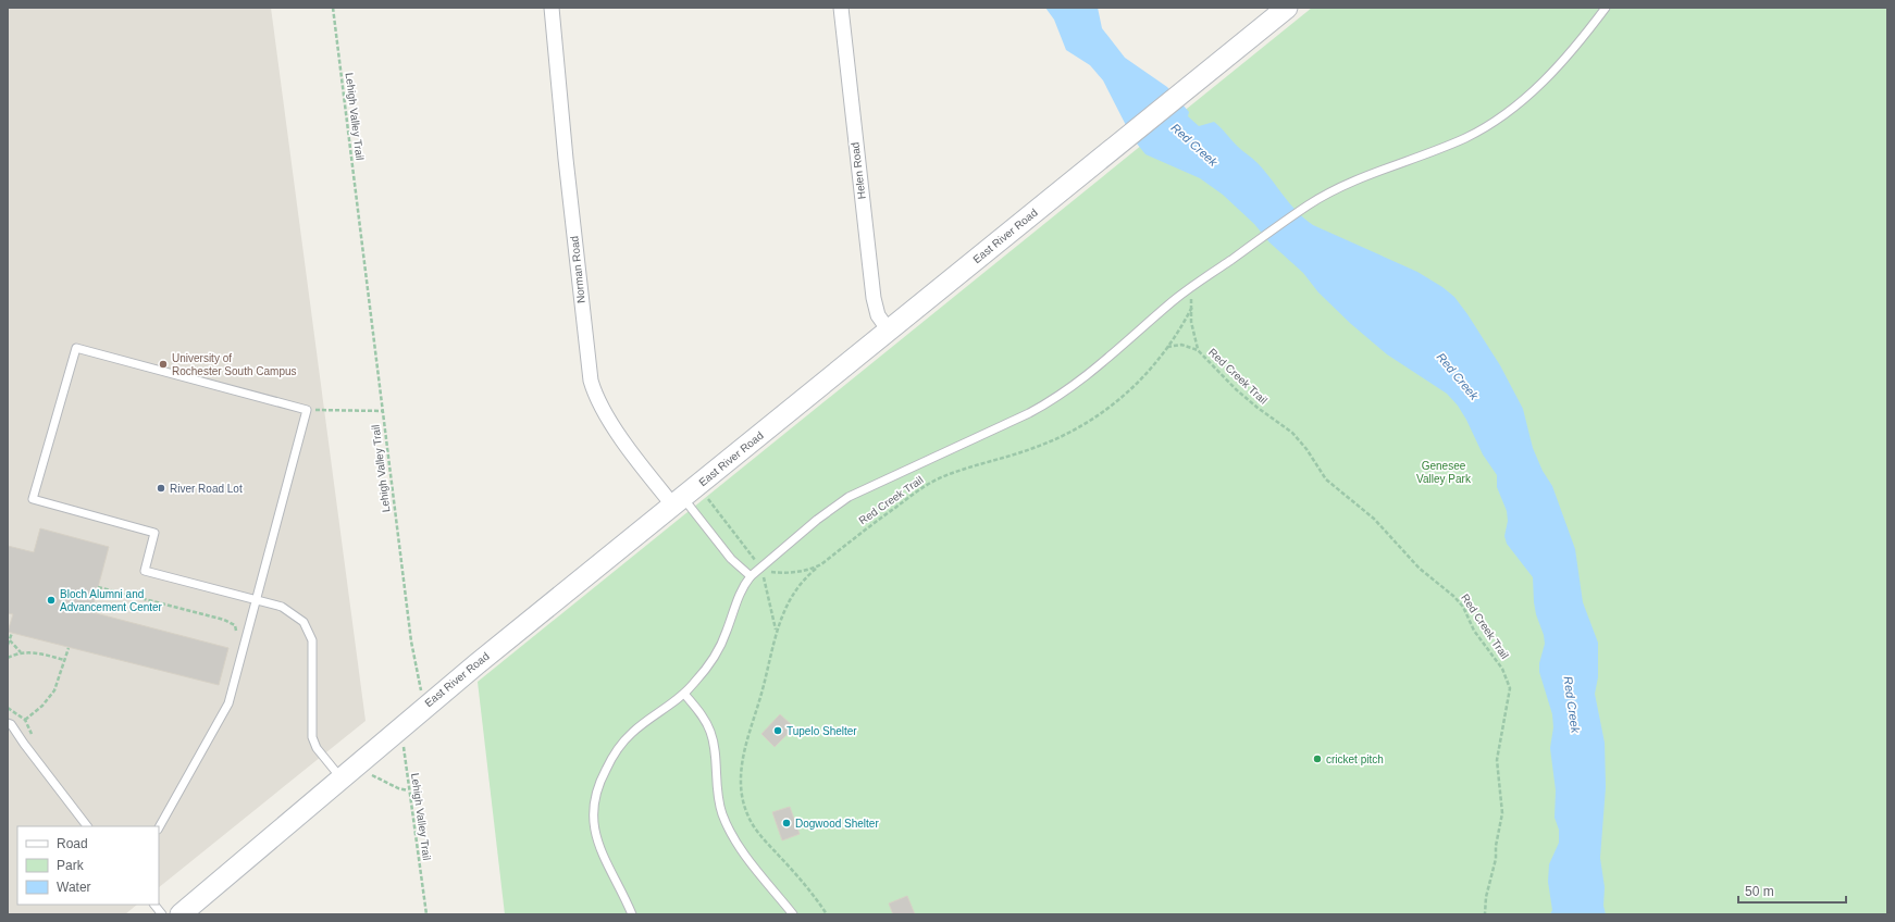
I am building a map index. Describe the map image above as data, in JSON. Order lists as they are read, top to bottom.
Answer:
{
  "streets": {
    "street": ["Helen Road", "East River Road", "Norman Road"],
    "path": ["Lehigh Valley Trail", "Red Creek Trail"]
  },
  "crossings": [
    ["Lehigh Valley Trail", "East River Road"],
    ["Helen Road", "East River Road"],
    ["East River Road", "Norman Road"]
  ],
  "water": ["Red Creek"],
  "parks": ["Genesee Valley Park"],
  "places": [
    "University of Rochester South Campus",
    "River Road Lot",
    "Bloch Alumni and Advancement Center",
    "Tupelo Shelter",
    "cricket pitch",
    "Dogwood Shelter"
  ],
  "legend": ["Road", "Park", "Water"],
  "scale_bar": "50 m"
}
